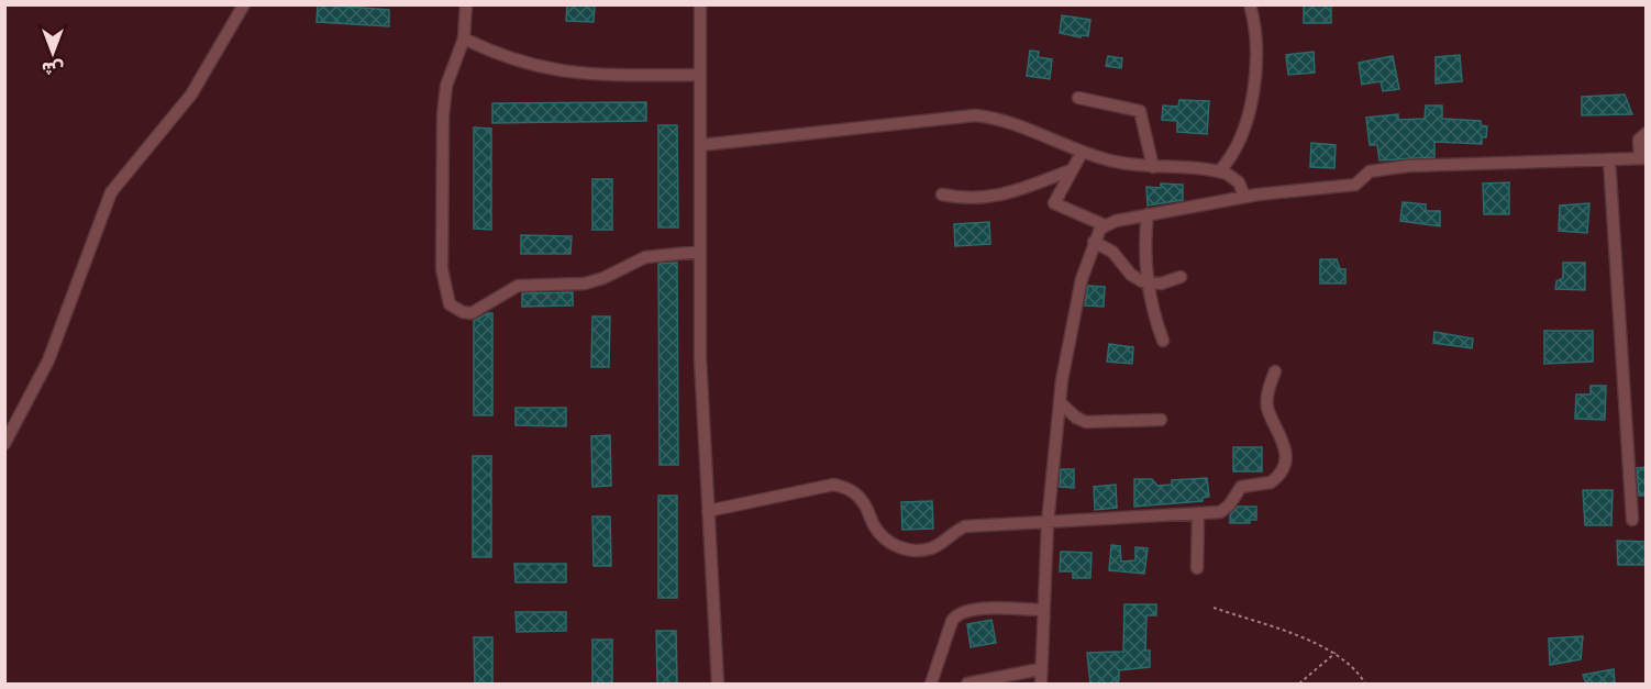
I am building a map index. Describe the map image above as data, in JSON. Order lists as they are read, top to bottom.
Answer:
{
  "north": "bottom"
}
